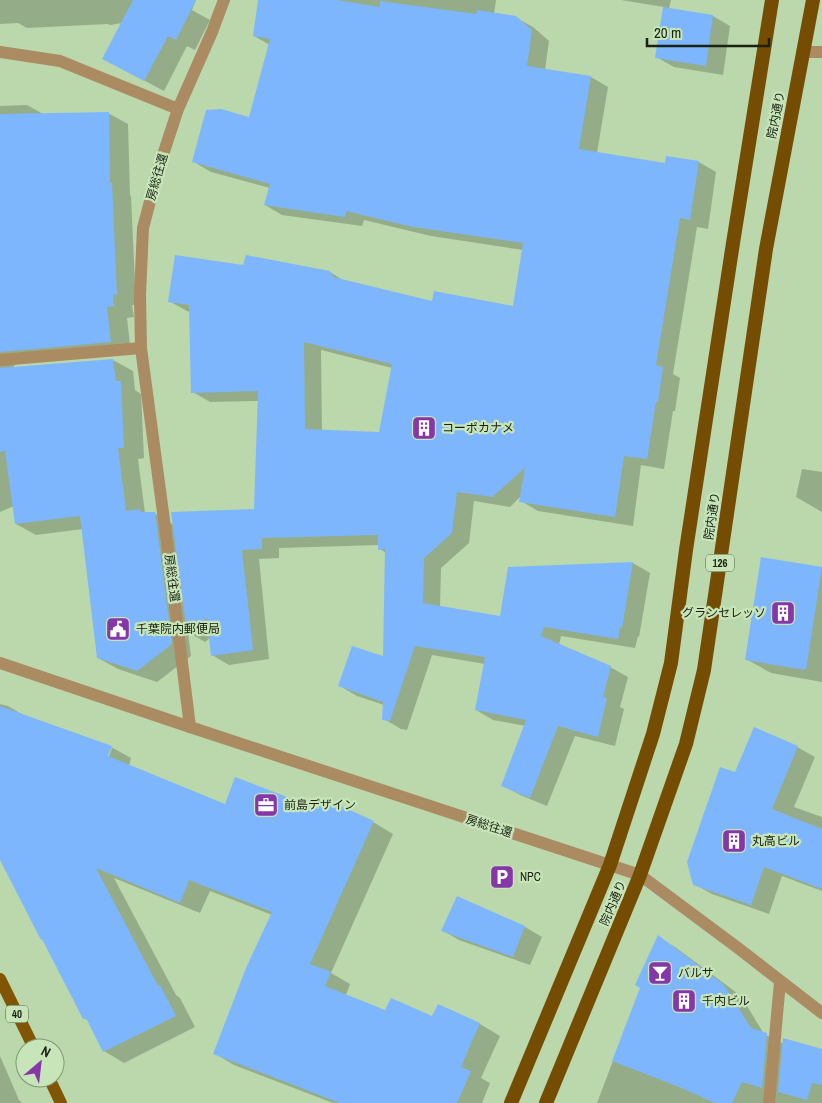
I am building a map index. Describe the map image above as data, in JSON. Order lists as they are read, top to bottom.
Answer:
{
  "streets": {
    "highway": ["院内通り", "126"],
    "main road": ["40"],
    "street": ["房総往還"]
  },
  "crossings": [
    ["院内通り", "房総往還"]
  ],
  "places": {
    "building": [
      "コーポカナメ",
      "グランセレッソ",
      "丸高ビル",
      "千内ビル"
    ],
    "public building": ["千葉院内郵便局"],
    "office": ["前島デザイン"],
    "parking": ["NPC"],
    "bar": ["バルサ"]
  },
  "scale_bar": "20 m",
  "north": "top right"
}
